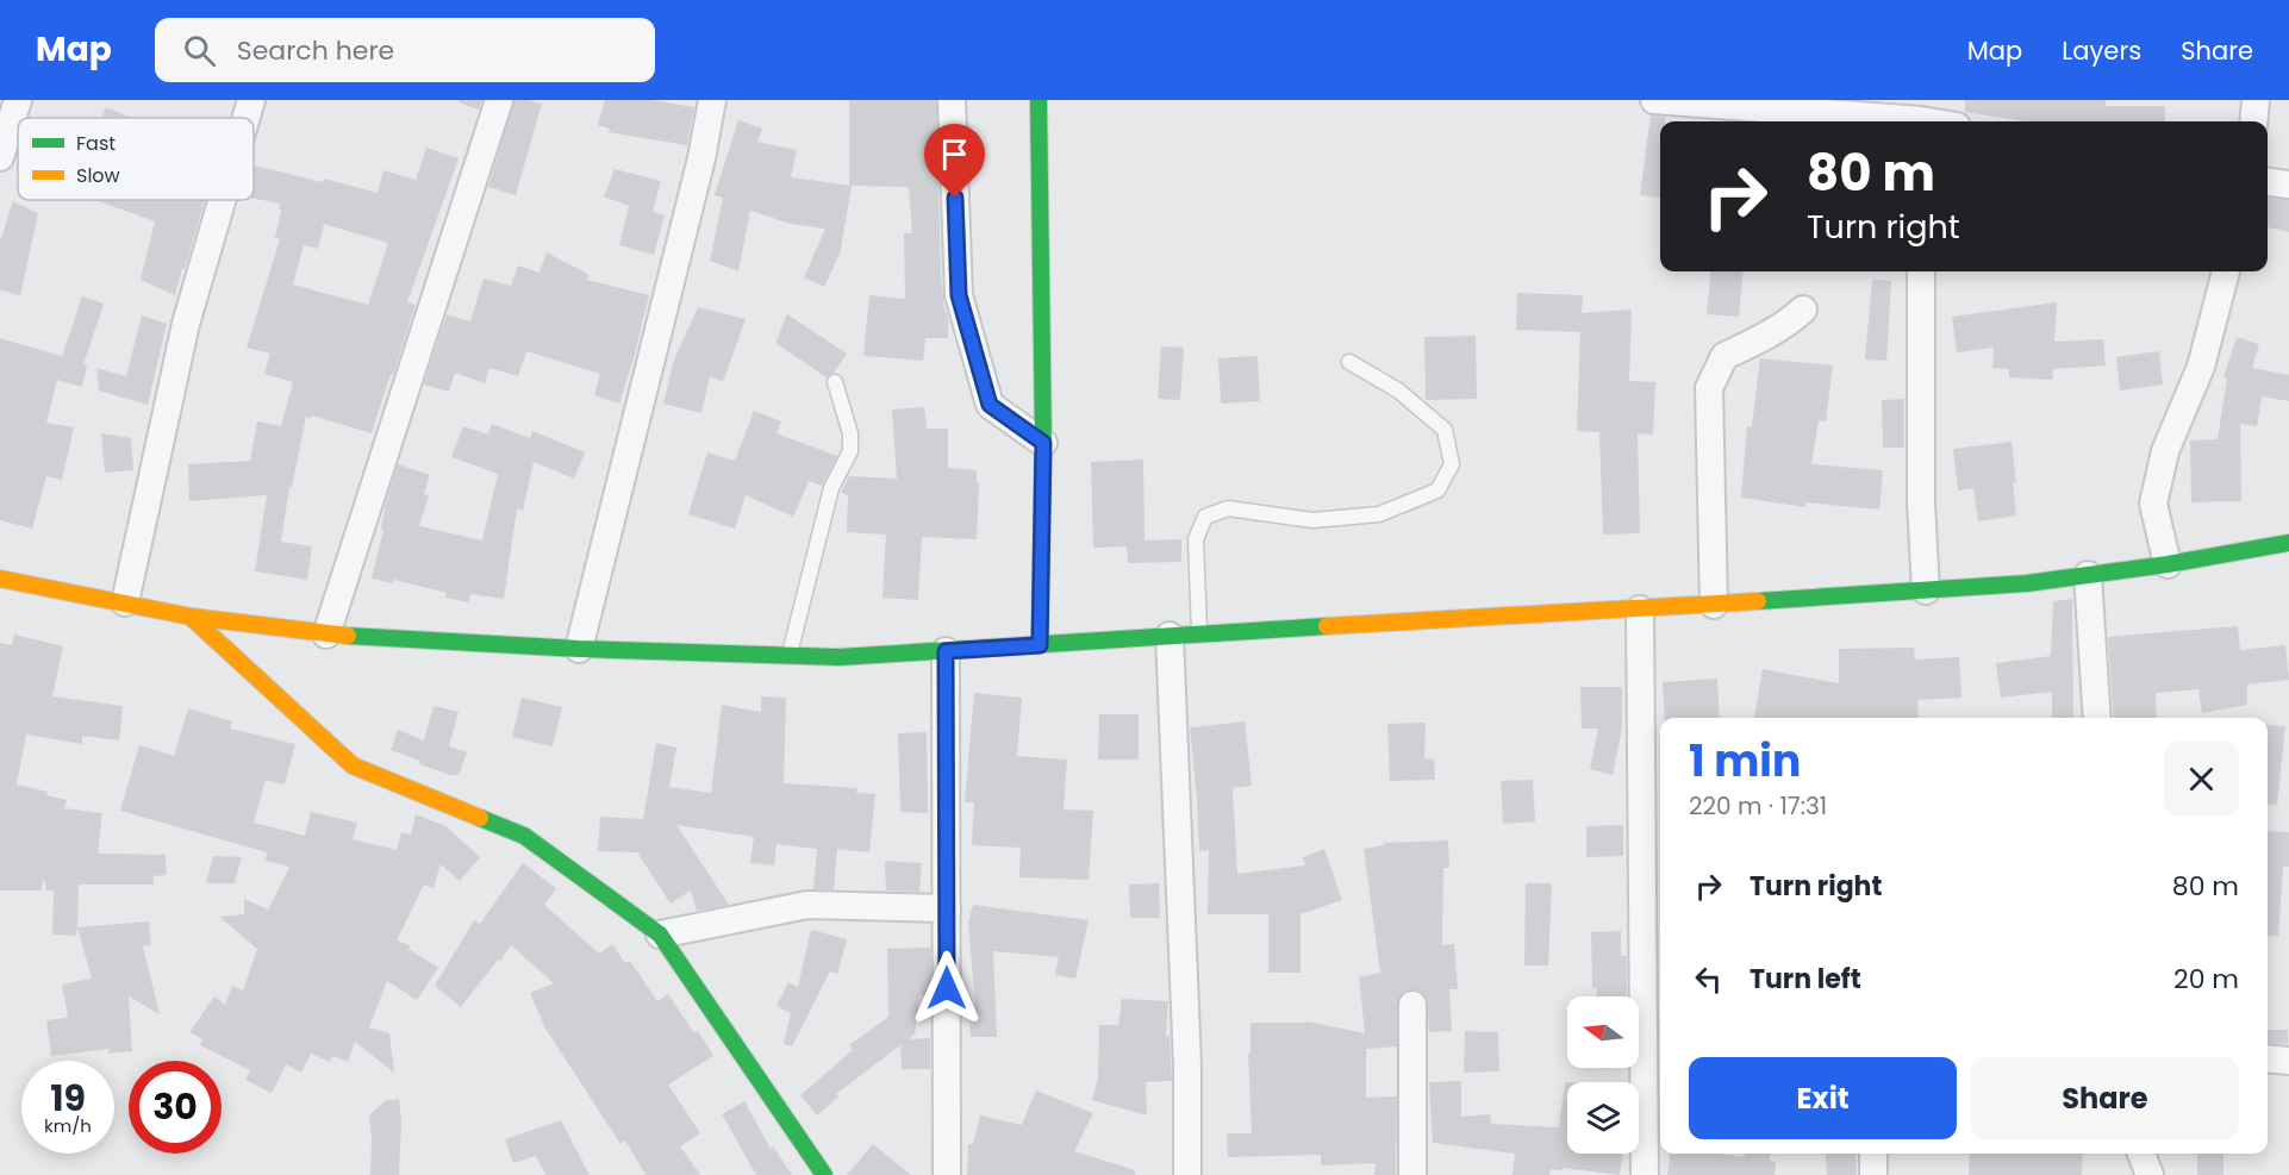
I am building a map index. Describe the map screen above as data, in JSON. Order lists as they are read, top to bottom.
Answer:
{
  "legend": ["Fast", "Slow"],
  "north": "left",
  "page": {
    "header": "Map",
    "search": "Search here",
    "nav": ["Map", "Layers", "Share"],
    "turn": ["80 m", "Turn right"],
    "heading": ["1 min", "220 m · 17:31"],
    "list": [
      {
        "name": "Turn right",
        "value": "80 m"
      },
      {
        "name": "Turn left",
        "value": "20 m"
      }
    ],
    "buttons": ["Exit", "Share"],
    "speed": "19 km/h",
    "limit": "30"
  }
}
